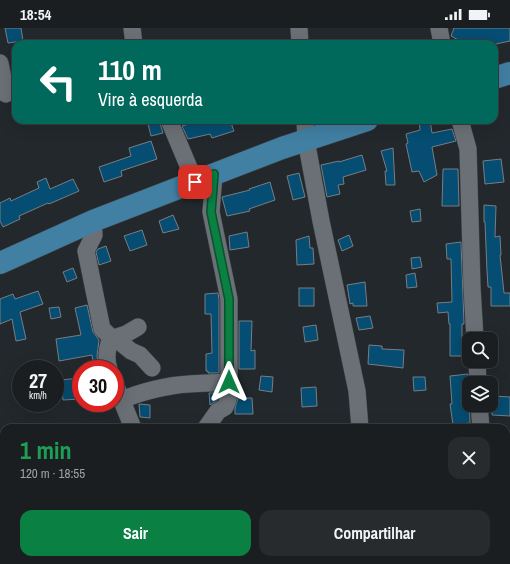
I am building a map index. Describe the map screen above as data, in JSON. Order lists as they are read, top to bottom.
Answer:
{
  "page": {
    "status": "18:54",
    "turn": ["110 m", "Vire à esquerda"],
    "speed": "27 km/h",
    "limit": "30",
    "heading": ["1 min", "120 m · 18:55"],
    "buttons": ["Sair", "Compartilhar"]
  }
}
